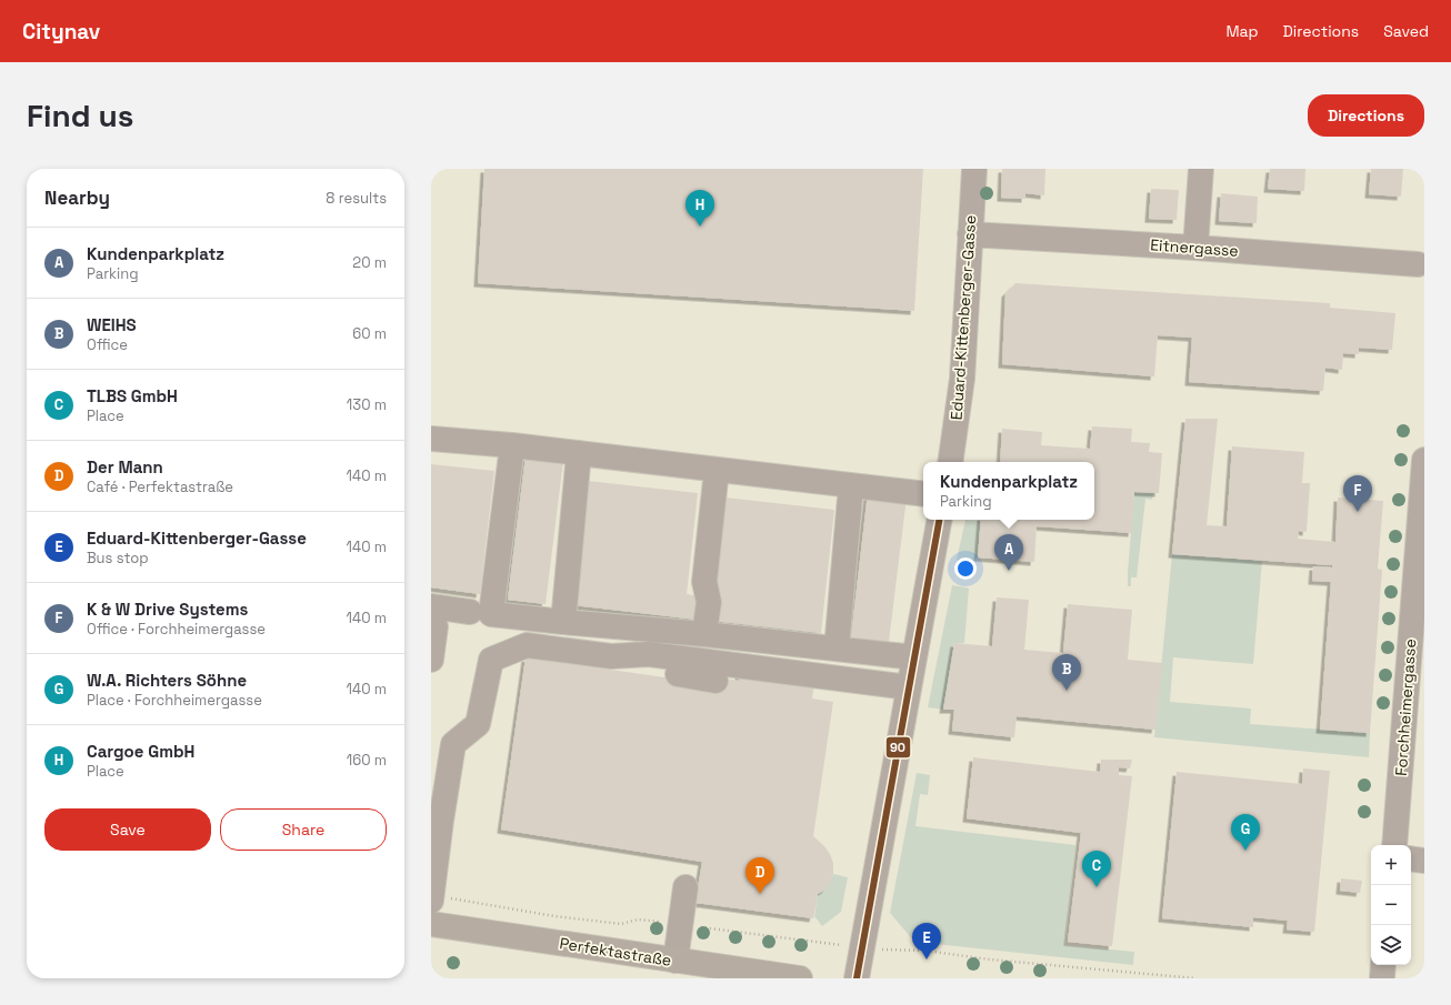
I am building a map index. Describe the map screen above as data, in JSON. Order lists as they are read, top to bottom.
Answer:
{
  "streets": {
    "main road": ["Perfektastraße"],
    "street": ["Eitnergasse", "Eduard-Kittenberger-Gasse", "Forchheimergasse"]
  },
  "crossings": [
    ["Eitnergasse", "Eduard-Kittenberger-Gasse"]
  ],
  "lines": ["transit line 90"],
  "page": {
    "header": "Citynav",
    "nav": ["Map", "Directions", "Saved"],
    "buttons": [
      "Directions",
      ["Save", "Share"]
    ],
    "title": "Find us",
    "heading": ["Nearby", "8 results"],
    "pins": [
      "H",
      "F",
      "A",
      "B",
      "G",
      "C",
      "D",
      "E"
    ],
    "list": [
      {
        "mark": "A",
        "name": "Kundenparkplatz",
        "note": "Parking",
        "value": "20 m"
      },
      {
        "mark": "B",
        "name": "WEIHS",
        "note": "Office",
        "value": "60 m"
      },
      {
        "mark": "C",
        "name": "TLBS GmbH",
        "note": "Place",
        "value": "130 m"
      },
      {
        "mark": "D",
        "name": "Der Mann",
        "note": "Café · Perfektastraße",
        "value": "140 m"
      },
      {
        "mark": "E",
        "name": "Eduard-Kittenberger-Gasse",
        "note": "Bus stop",
        "value": "140 m"
      },
      {
        "mark": "F",
        "name": "K & W Drive Systems",
        "note": "Office · Forchheimergasse",
        "value": "140 m"
      },
      {
        "mark": "G",
        "name": "W.A. Richters Söhne",
        "note": "Place · Forchheimergasse",
        "value": "140 m"
      },
      {
        "mark": "H",
        "name": "Cargoe GmbH",
        "note": "Place",
        "value": "160 m"
      }
    ],
    "popup": ["Kundenparkplatz", "Parking"],
    "map_buttons": ["+", "−"]
  }
}
